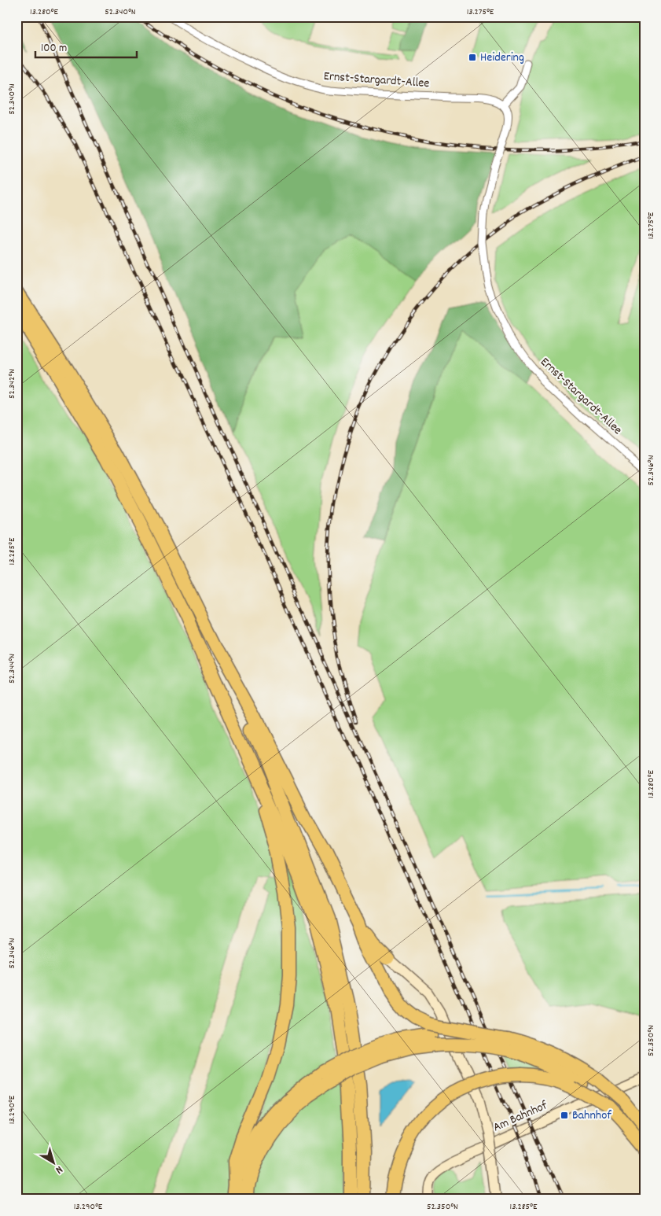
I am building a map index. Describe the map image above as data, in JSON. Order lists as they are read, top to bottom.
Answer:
{
  "streets": {
    "main road": ["Am Bahnhof"],
    "street": ["Ernst-Stargardt-Allee"]
  },
  "places": {
    "transit": ["Heidering", "Bahnhof"]
  },
  "scale_bar": "100 m",
  "north": "bottom right",
  "coordinates": [
    "13.280°E",
    "52.340°N",
    "13.275°E",
    "52.342°N",
    "52.346°N",
    "13.285°E",
    "52.344°N",
    "52.350°N",
    "13.290°E"
  ]
}
